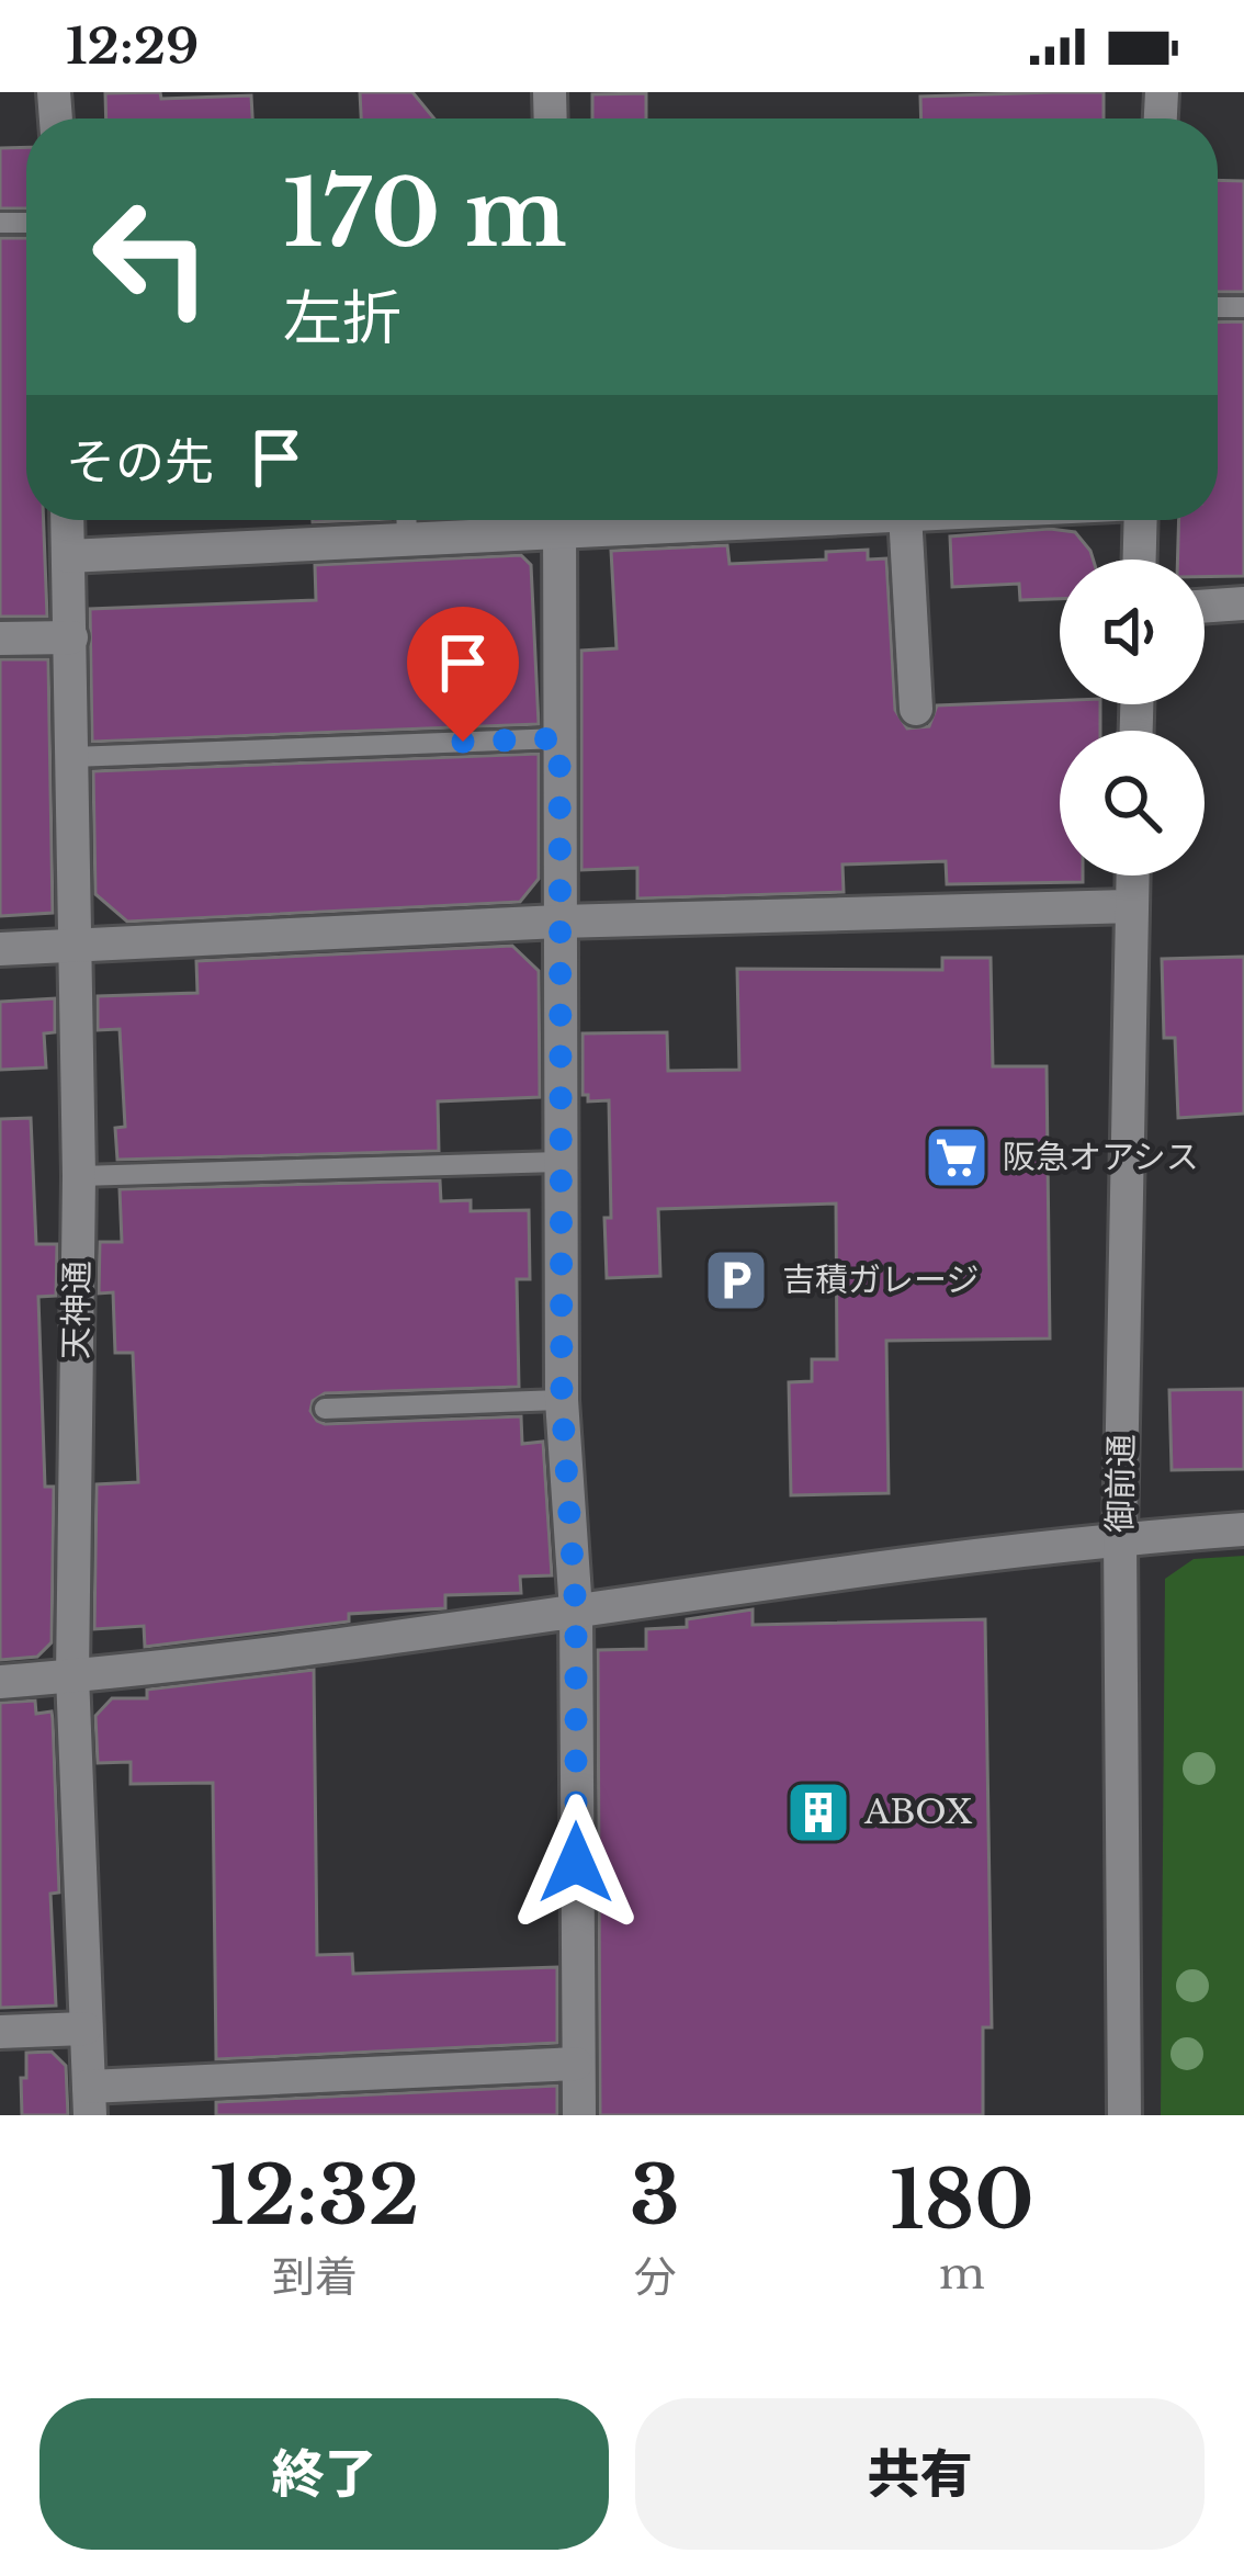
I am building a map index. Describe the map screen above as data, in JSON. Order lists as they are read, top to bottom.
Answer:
{
  "streets": {
    "street": ["天神通", "御前通"]
  },
  "places": {
    "supermarket": ["阪急オアシス"],
    "parking": ["吉積ガレージ"],
    "building": ["ABOX"]
  },
  "page": {
    "status": "12:29",
    "turn": ["170 m", "左折"],
    "then": "その先",
    "eta": [
      "12:32",
      "到着",
      "3",
      "分",
      "180",
      "m"
    ],
    "buttons": ["終了", "共有"]
  }
}
